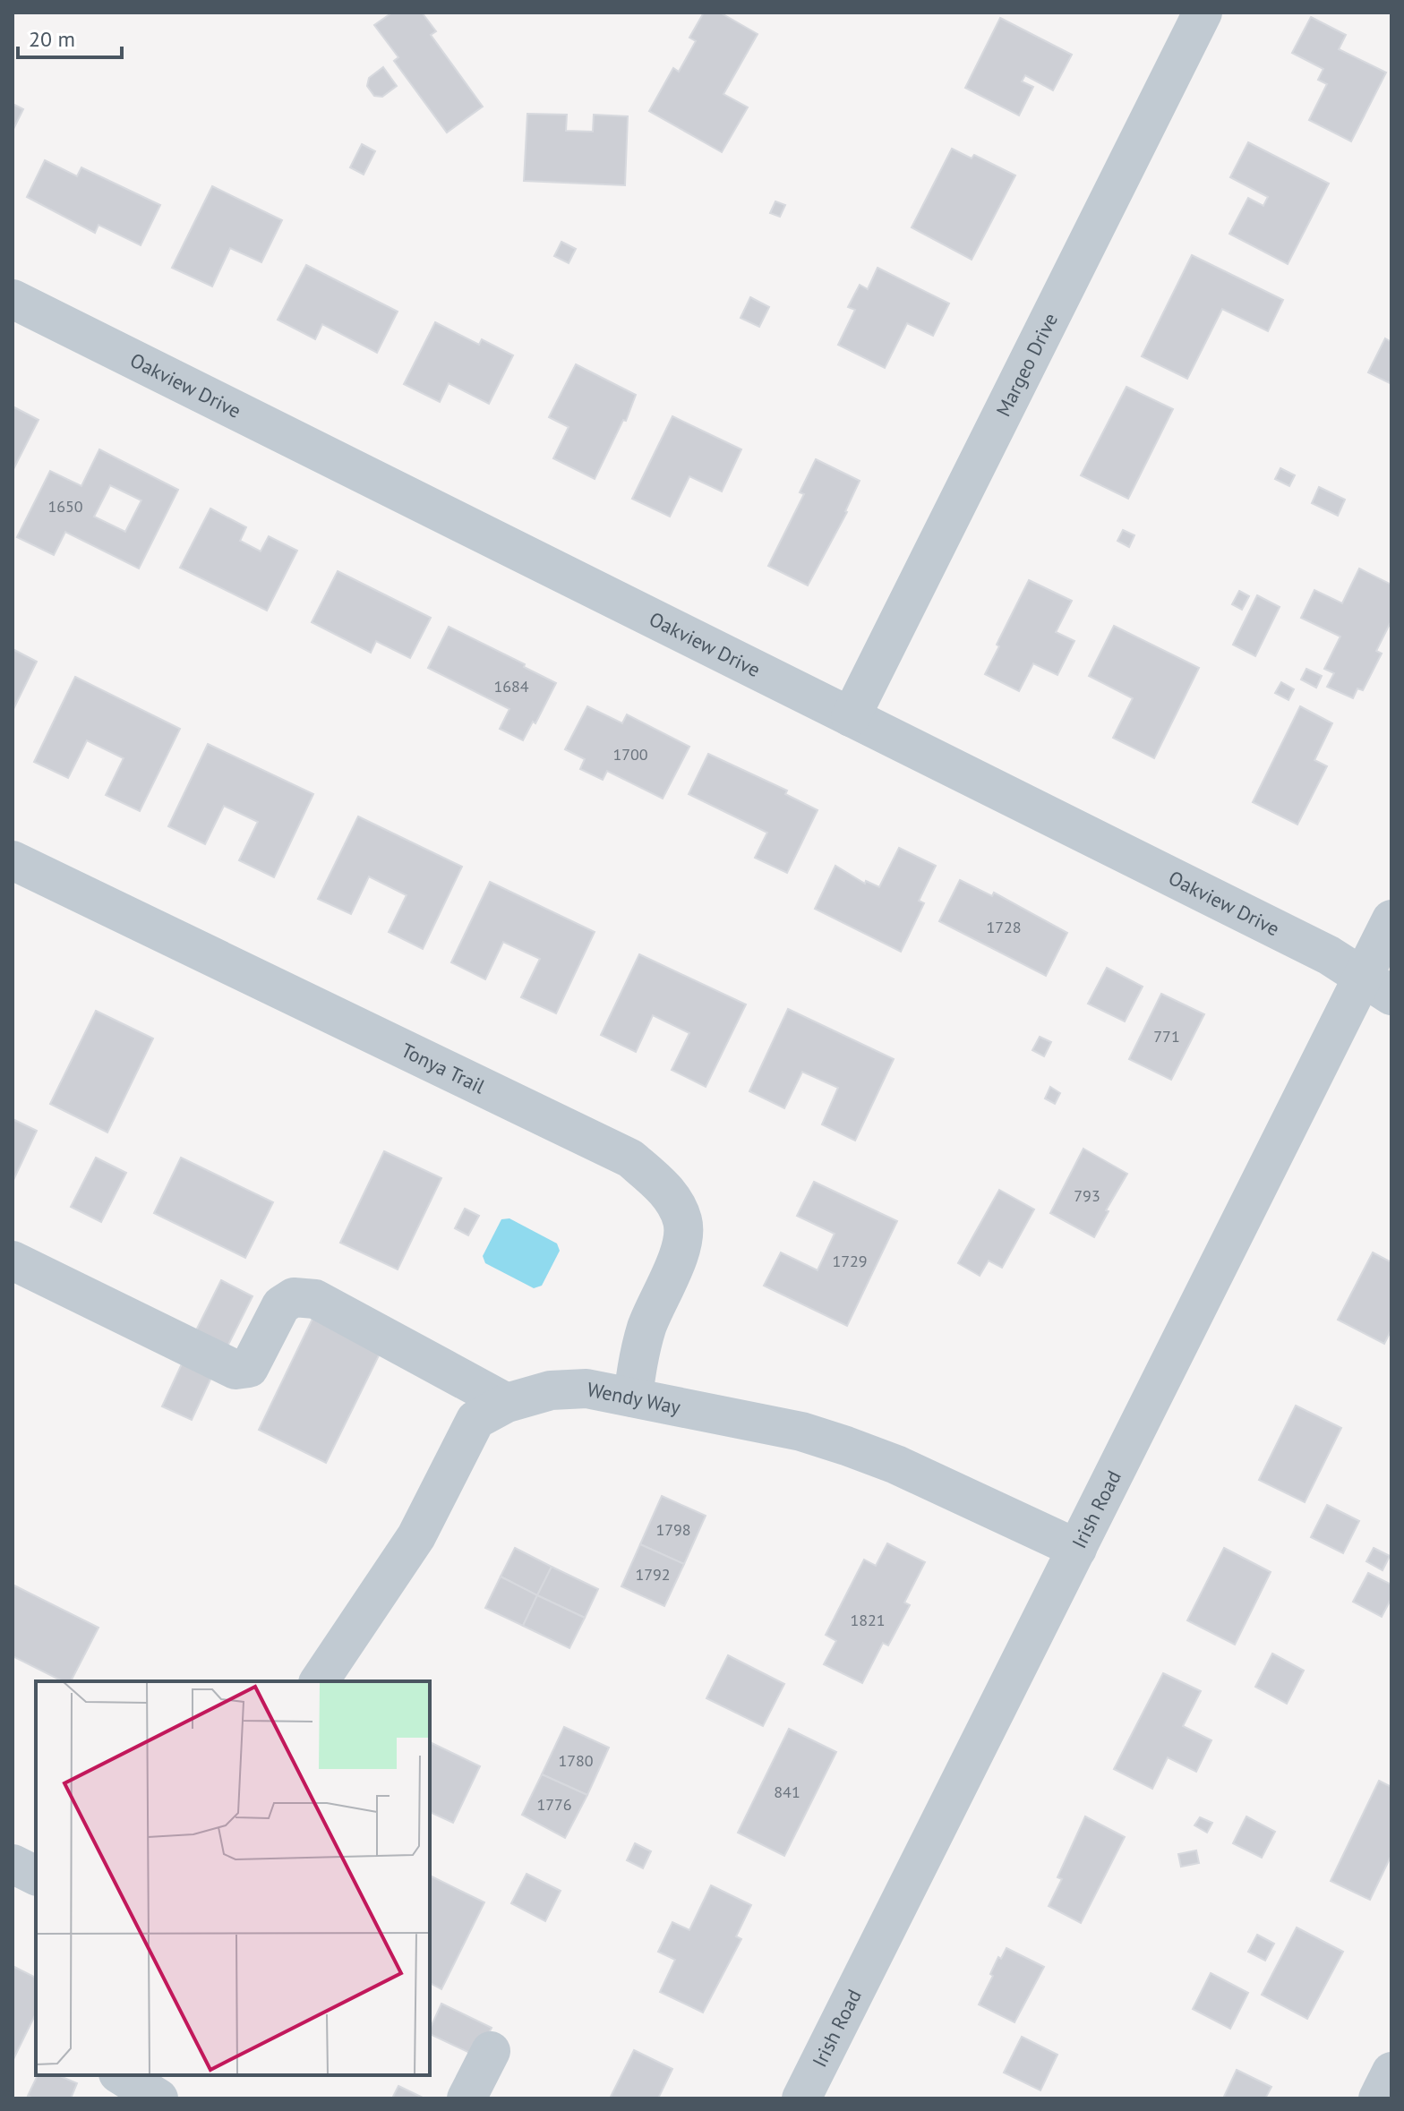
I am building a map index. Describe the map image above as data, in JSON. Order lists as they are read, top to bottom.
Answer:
{
  "streets": {
    "street": [
      "Margeo Drive",
      "Oakview Drive",
      "Tonya Trail",
      "Wendy Way",
      "Irish Road"
    ]
  },
  "crossings": [
    ["Margeo Drive", "Oakview Drive"],
    ["Oakview Drive", "Irish Road"],
    ["Tonya Trail", "Wendy Way"],
    ["Wendy Way", "Irish Road"]
  ],
  "house_numbers": [
    "1650",
    "1684",
    "1700",
    "1728",
    "771",
    "793",
    "1729",
    "1798",
    "1792",
    "1821",
    "1780",
    "841",
    "1776"
  ],
  "scale_bar": "20 m"
}
